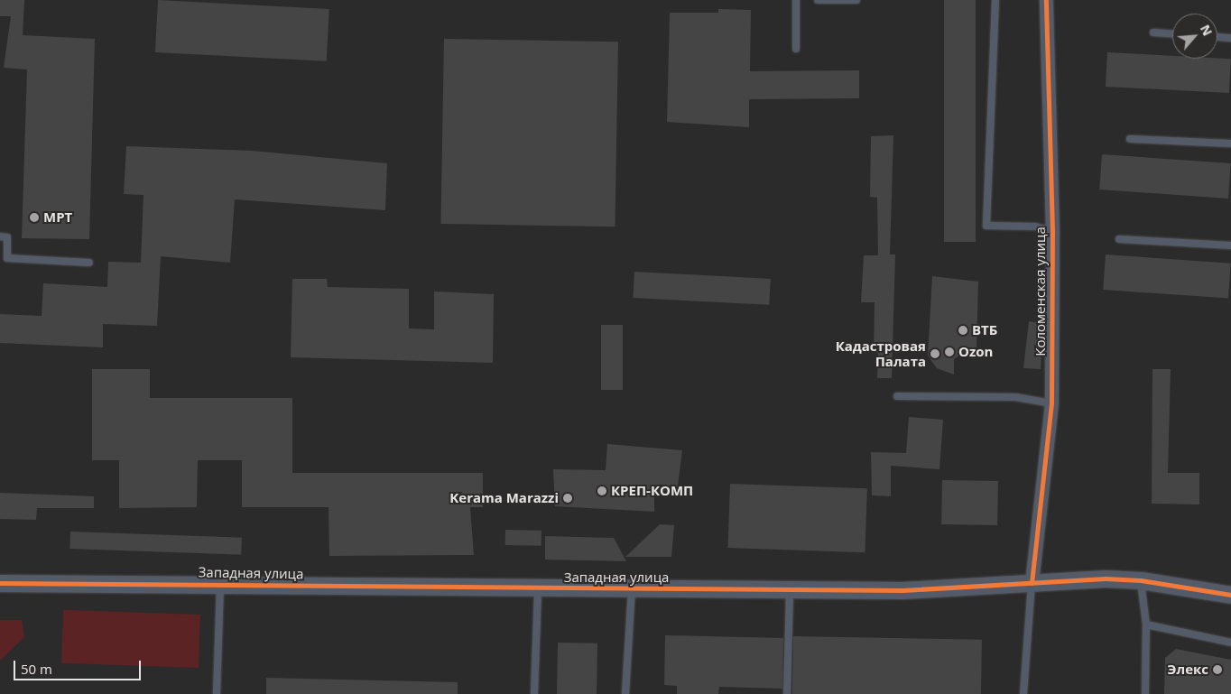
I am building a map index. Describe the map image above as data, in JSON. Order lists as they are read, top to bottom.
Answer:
{
  "streets": {
    "street": ["Коломенская улица", "Западная улица"]
  },
  "crossings": [
    ["Коломенская улица", "Западная улица"]
  ],
  "places": [
    "МРТ",
    "ВТБ",
    "Ozon",
    "Кадастровая Палата",
    "КРЕП-КОМП",
    "Kerama Marazzi",
    "Элекс"
  ],
  "scale_bar": "50 m",
  "north": "top right"
}
